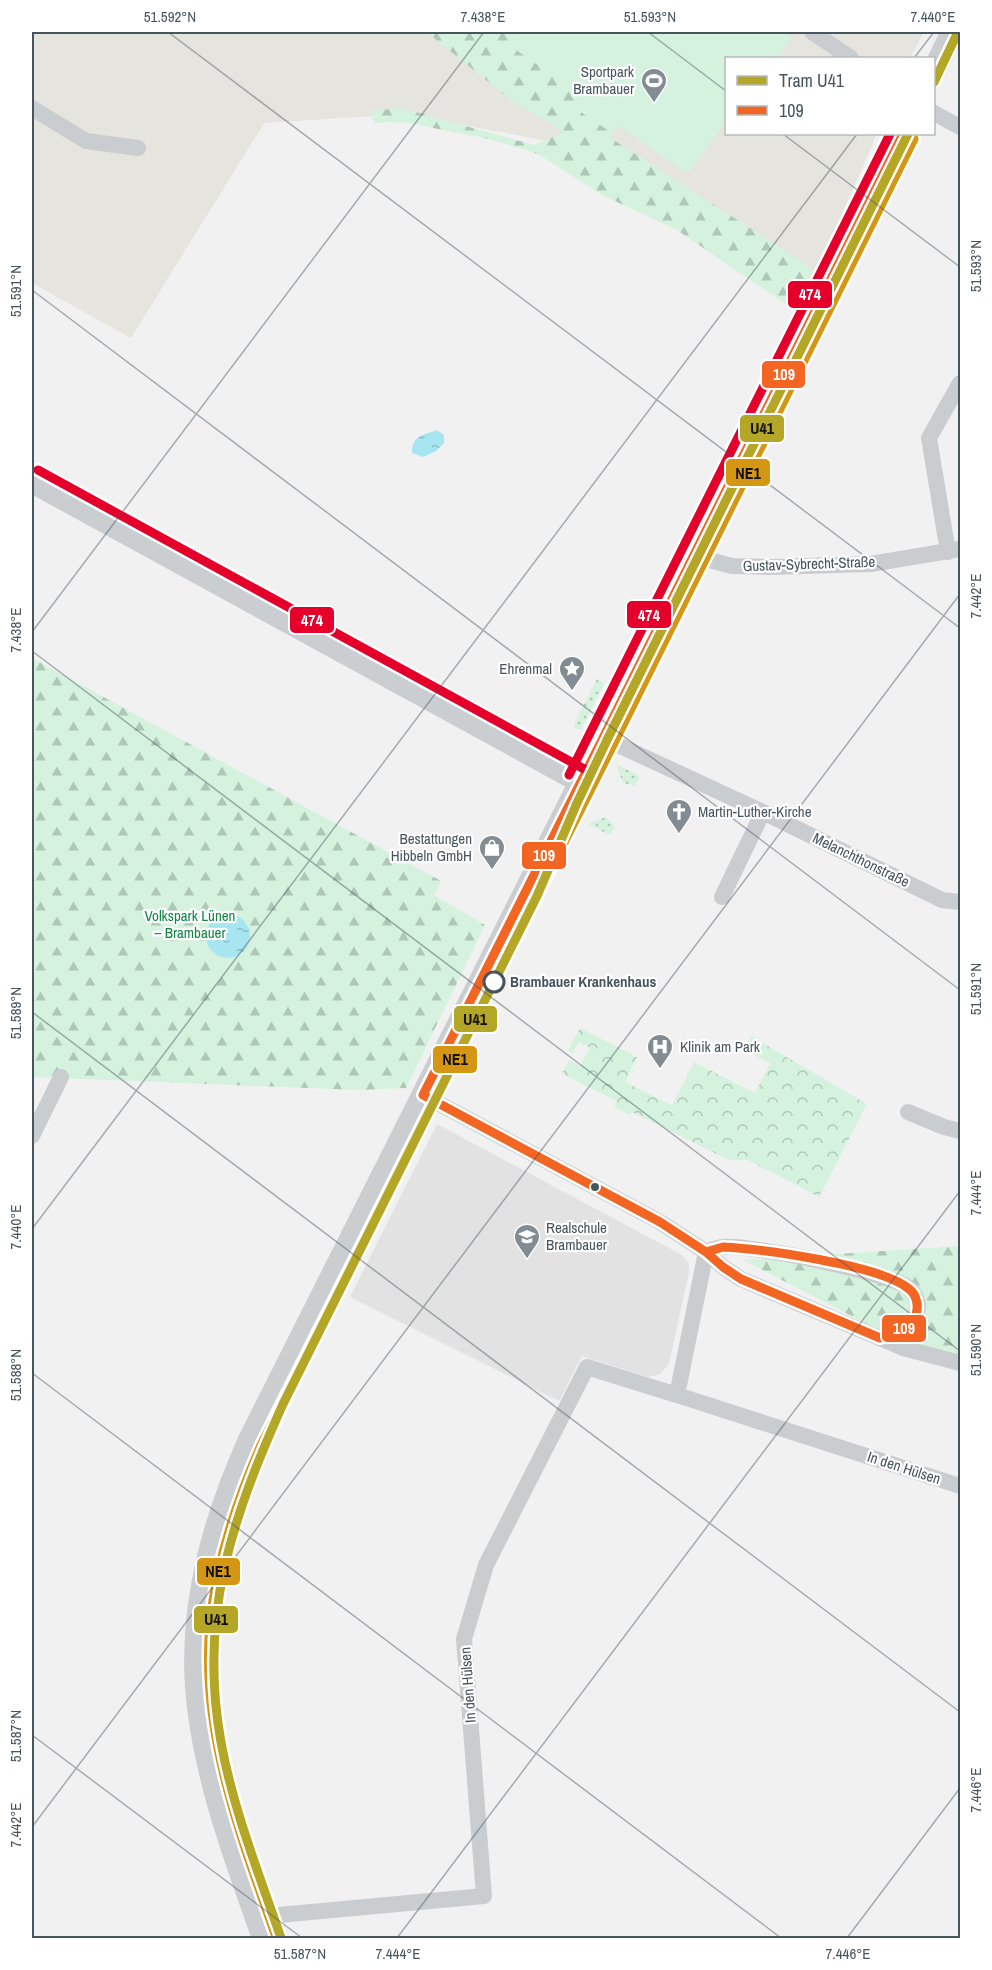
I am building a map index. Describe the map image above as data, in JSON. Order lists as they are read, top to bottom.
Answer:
{
  "streets": {
    "street": ["Gustav-Sybrecht-Straße", "Melanchthonstraße", "In den Hülsen"]
  },
  "parks": ["Volkspark Lünen – Brambauer"],
  "places": {
    "sports": ["Sportpark Brambauer"],
    "place": ["Ehrenmal"],
    "church": ["Martin-Luther-Kirche"],
    "shop": ["Bestattungen Hibbeln GmbH"],
    "other": ["Brambauer Krankenhaus"],
    "hospital": ["Klinik am Park"],
    "school or university": ["Realschule Brambauer"]
  },
  "lines": [
    "tram line U41",
    "transit line 109",
    "transit line 474",
    "transit line NE1"
  ],
  "legend": ["Tram U41", "109"],
  "coordinates": [
    "51.592°N",
    "7.438°E",
    "51.593°N",
    "7.440°E",
    "51.591°N",
    "7.442°E",
    "51.589°N",
    "7.444°E",
    "51.590°N",
    "51.588°N",
    "51.587°N",
    "7.446°E"
  ]
}
